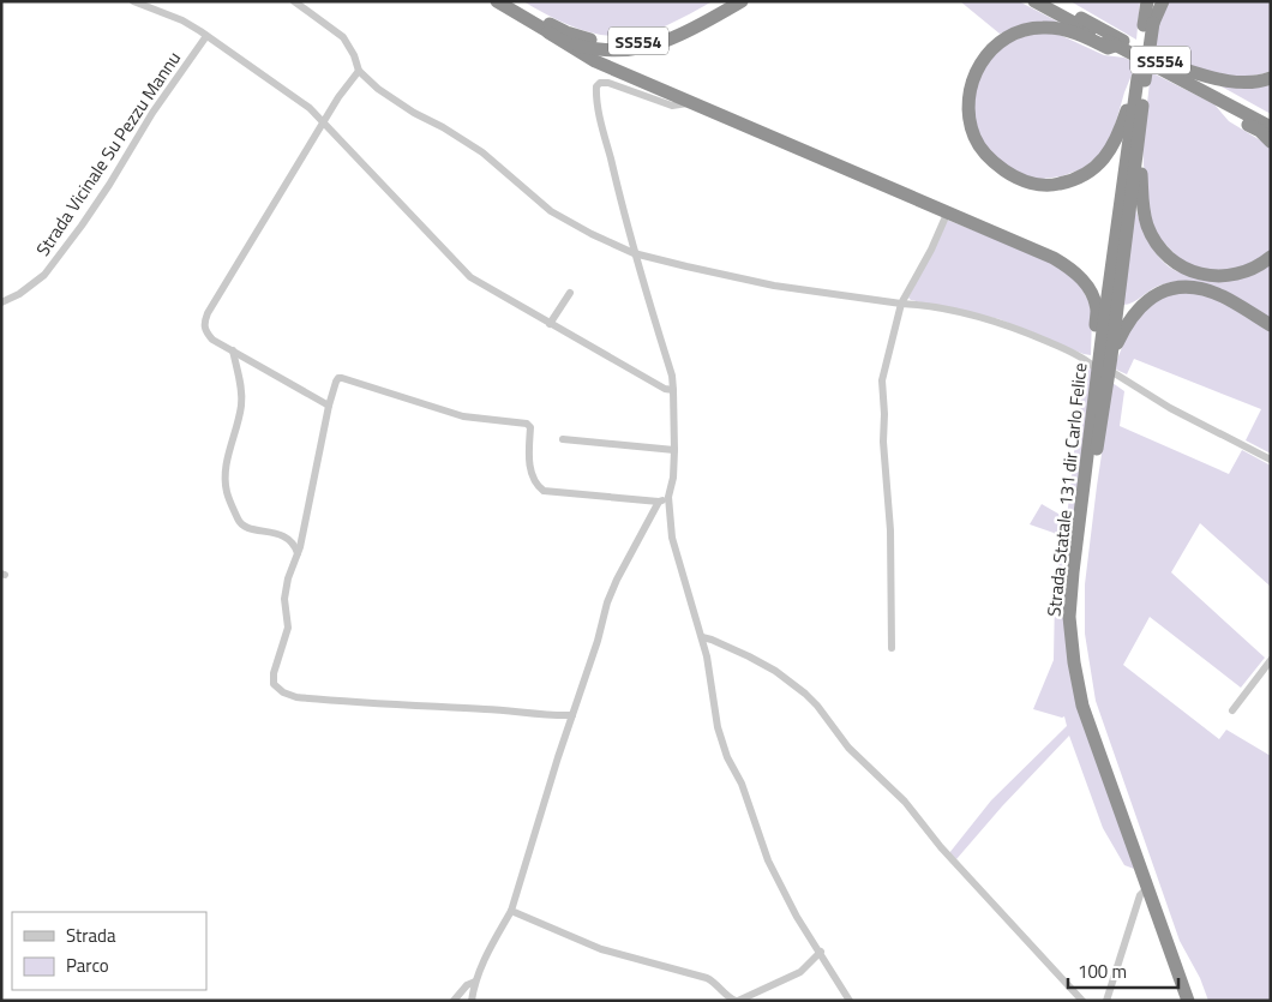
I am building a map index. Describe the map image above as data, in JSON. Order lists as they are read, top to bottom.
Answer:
{
  "streets": {
    "highway": ["SS554", "Strada Statale 131 dir Carlo Felice"],
    "street": ["Strada Vicinale Su Pezzu Mannu"]
  },
  "legend": ["Strada", "Parco"],
  "scale_bar": "100 m"
}
